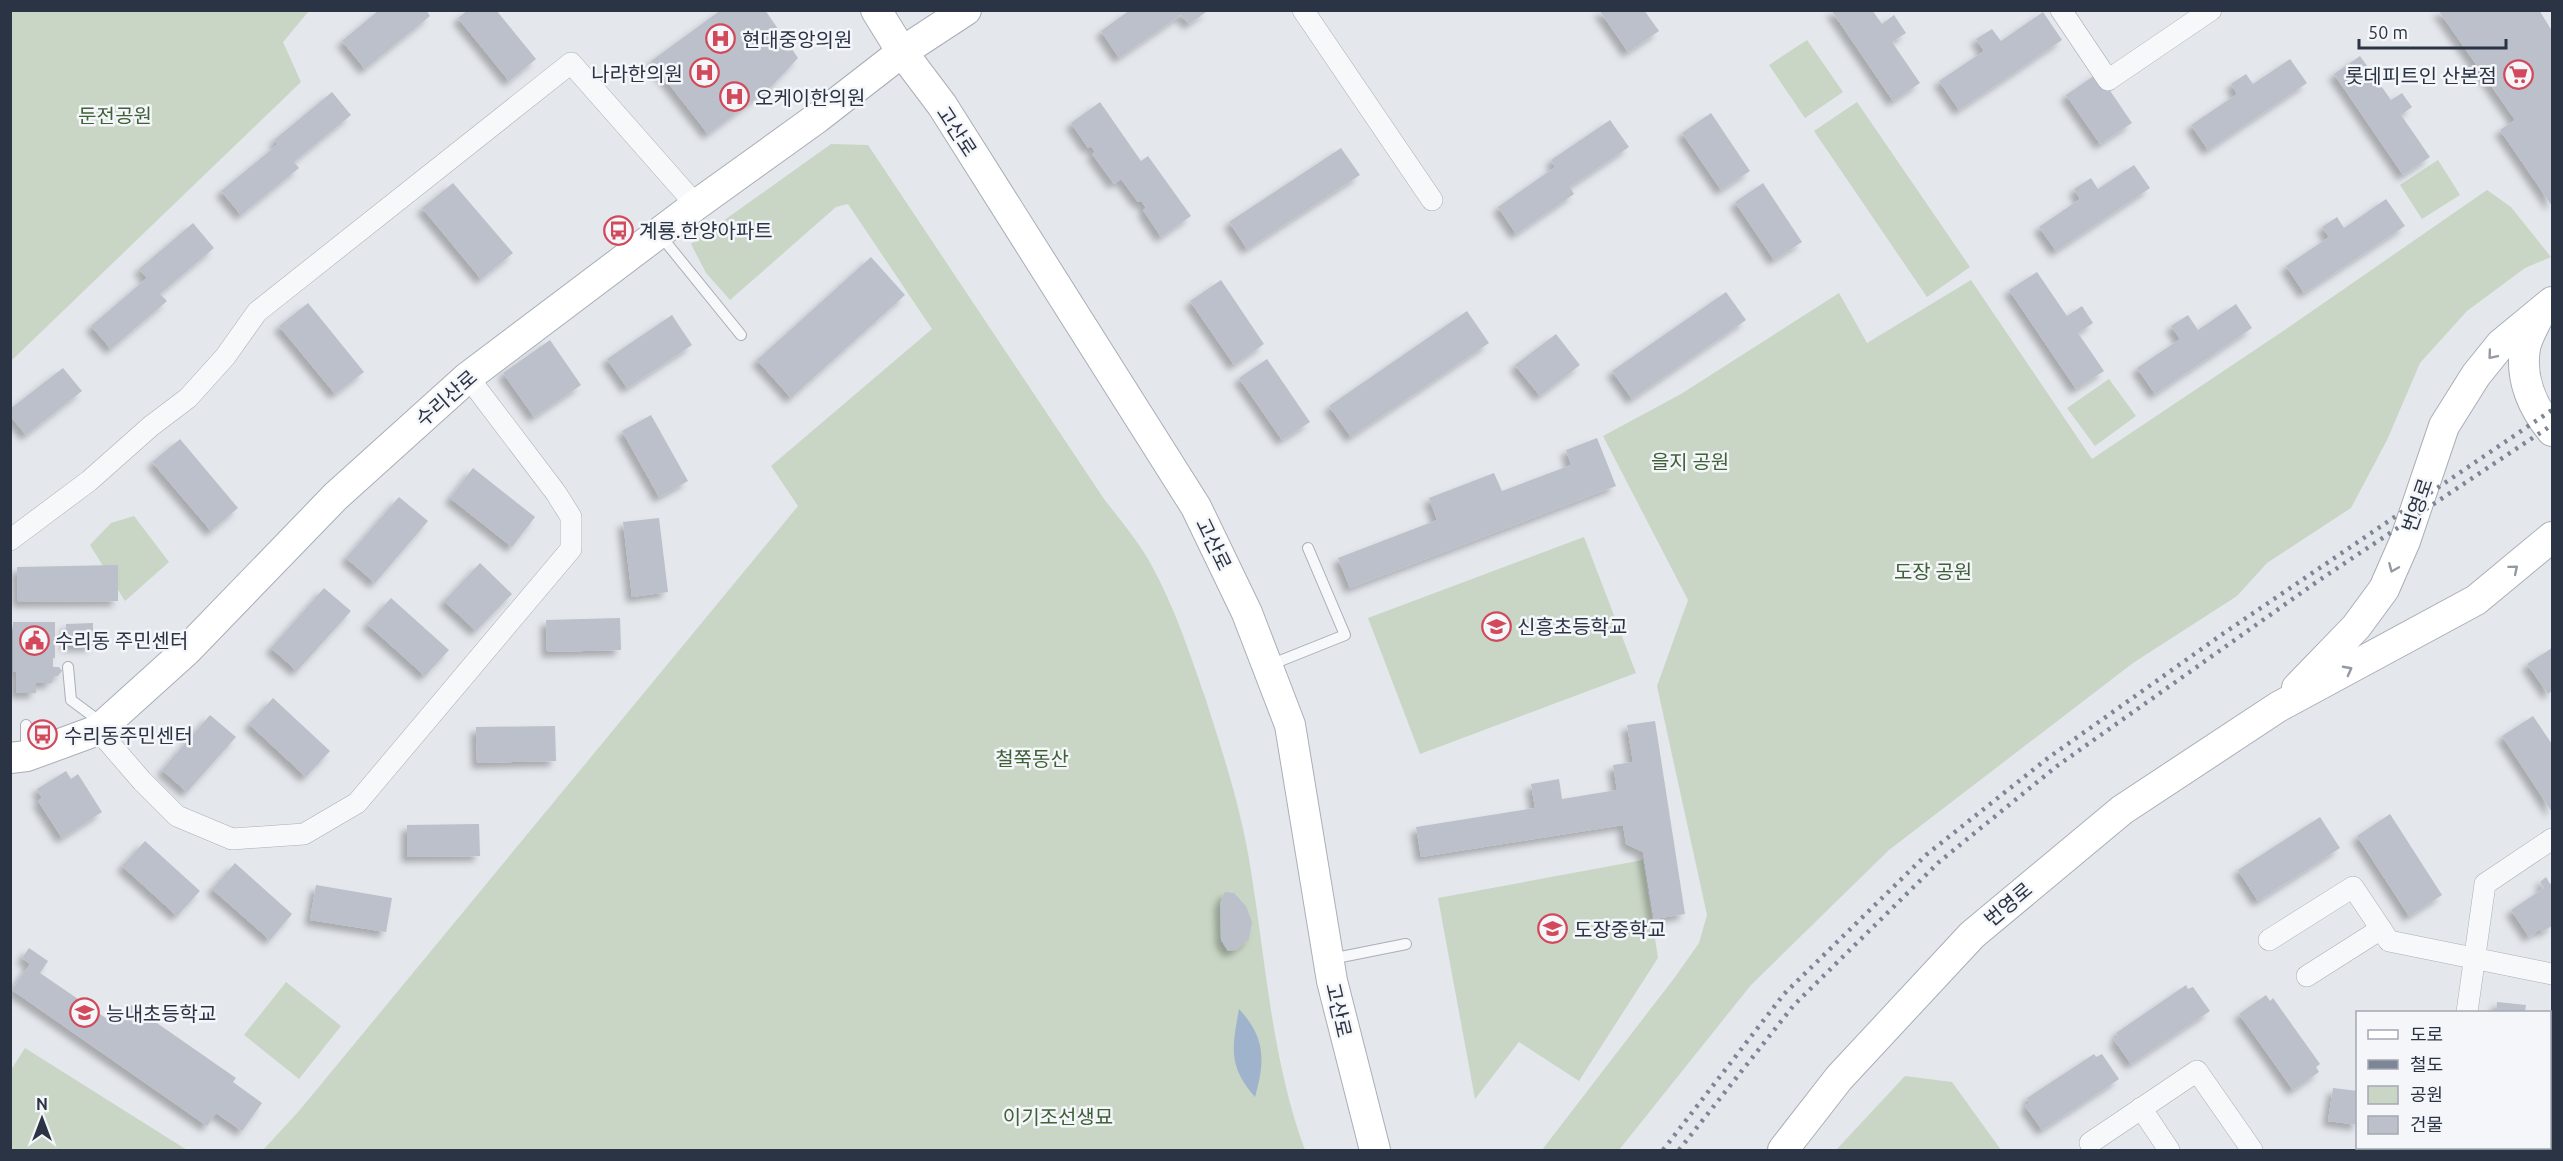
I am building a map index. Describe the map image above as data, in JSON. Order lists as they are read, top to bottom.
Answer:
{
  "streets": {
    "street": ["고산로", "수리산로", "번영로"]
  },
  "crossings": [
    ["고산로", "수리산로"]
  ],
  "parks": [
    "둔전공원",
    "을지 공원",
    "도장 공원",
    "철쭉동산",
    "이기조선생묘"
  ],
  "places": {
    "hospital": ["현대중앙의원", "나라한의원", "오케이한의원"],
    "supermarket": ["롯데피트인 산본점"],
    "bus stop": ["계룡.한양아파트", "수리동주민센터"],
    "school or university": ["신흥초등학교", "도장중학교", "능내초등학교"],
    "public building": ["수리동 주민센터"]
  },
  "legend": [
    "도로",
    "철도",
    "공원",
    "건물"
  ],
  "scale_bar": "50 m",
  "north": "top"
}
